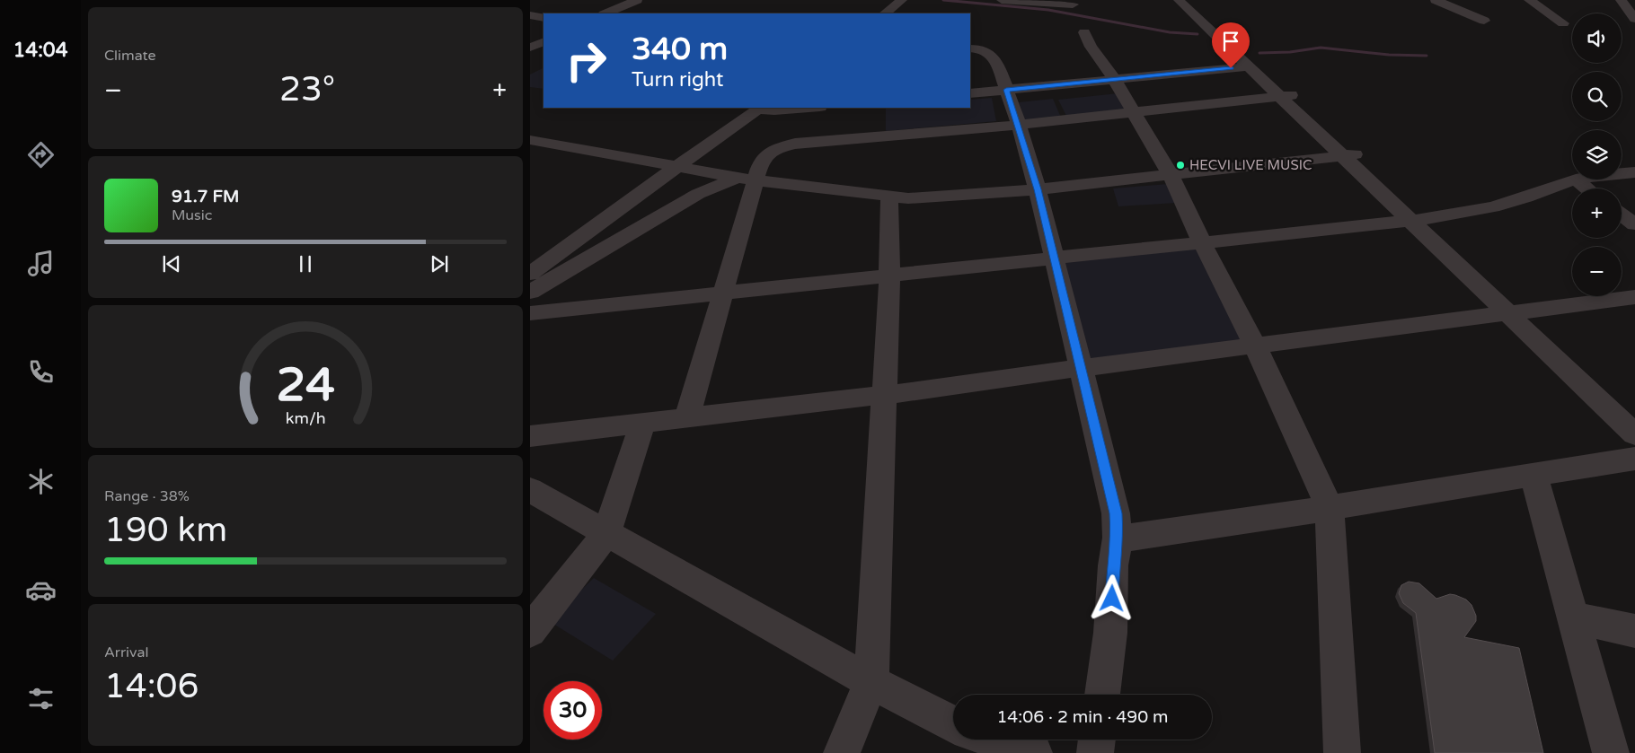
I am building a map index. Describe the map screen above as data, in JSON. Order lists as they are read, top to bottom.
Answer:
{
  "places": ["HECVI LIVE MUSIC"],
  "page": {
    "tabs": "14:04",
    "tile": [
      "Climate",
      ["Range · 38%", "190 km"],
      ["Arrival", "14:06"]
    ],
    "map_buttons": ["+", "−"],
    "turn": ["340 m", "Turn right"],
    "heat": ["−", "23°", "+"],
    "song": ["91.7 FM", "Music"],
    "limit": "30",
    "trip": "14:06 · 2 min · 490 m",
    "gauge": ["24", "km/h"]
  }
}
